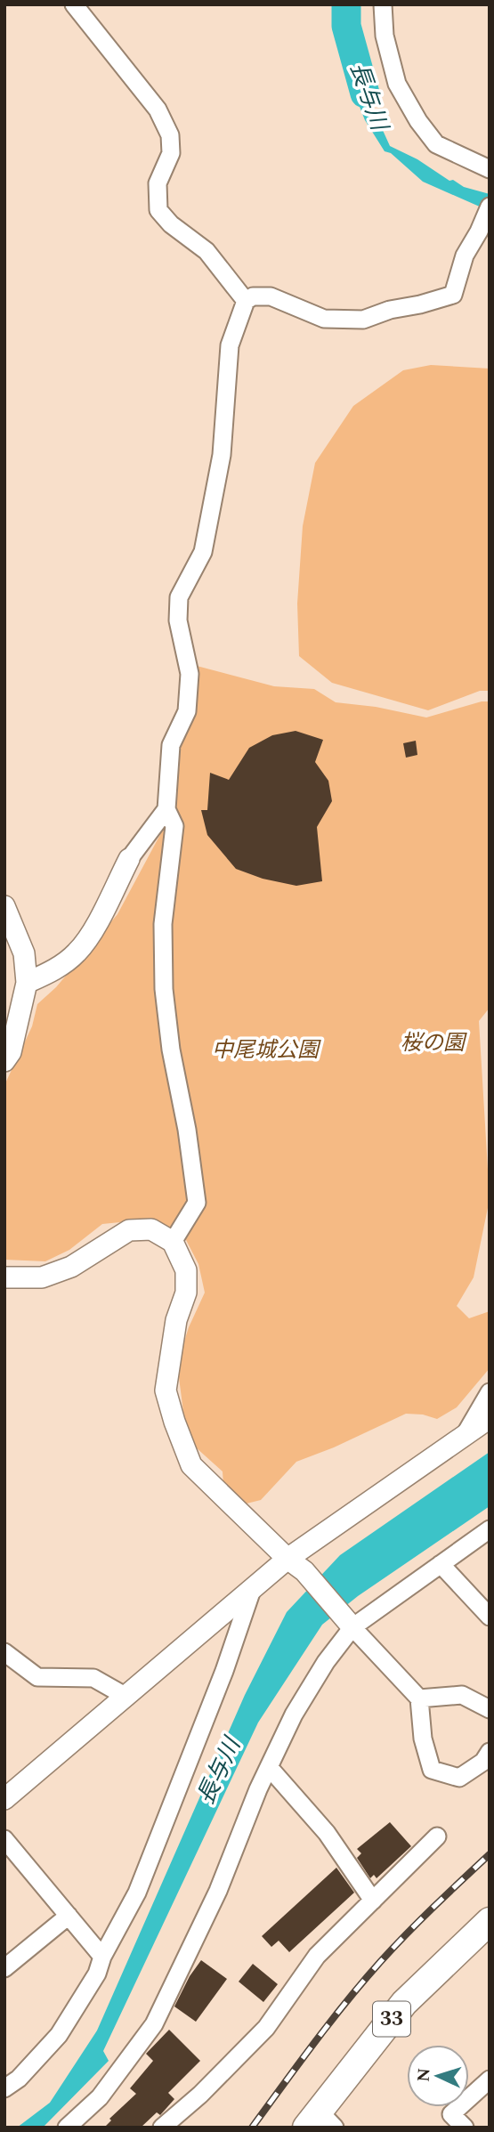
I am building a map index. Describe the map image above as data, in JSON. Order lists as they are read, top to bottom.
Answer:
{
  "streets": {
    "main road": ["33"]
  },
  "water": ["長与川"],
  "parks": ["桜の園", "中尾城公園"],
  "north": "left"
}
